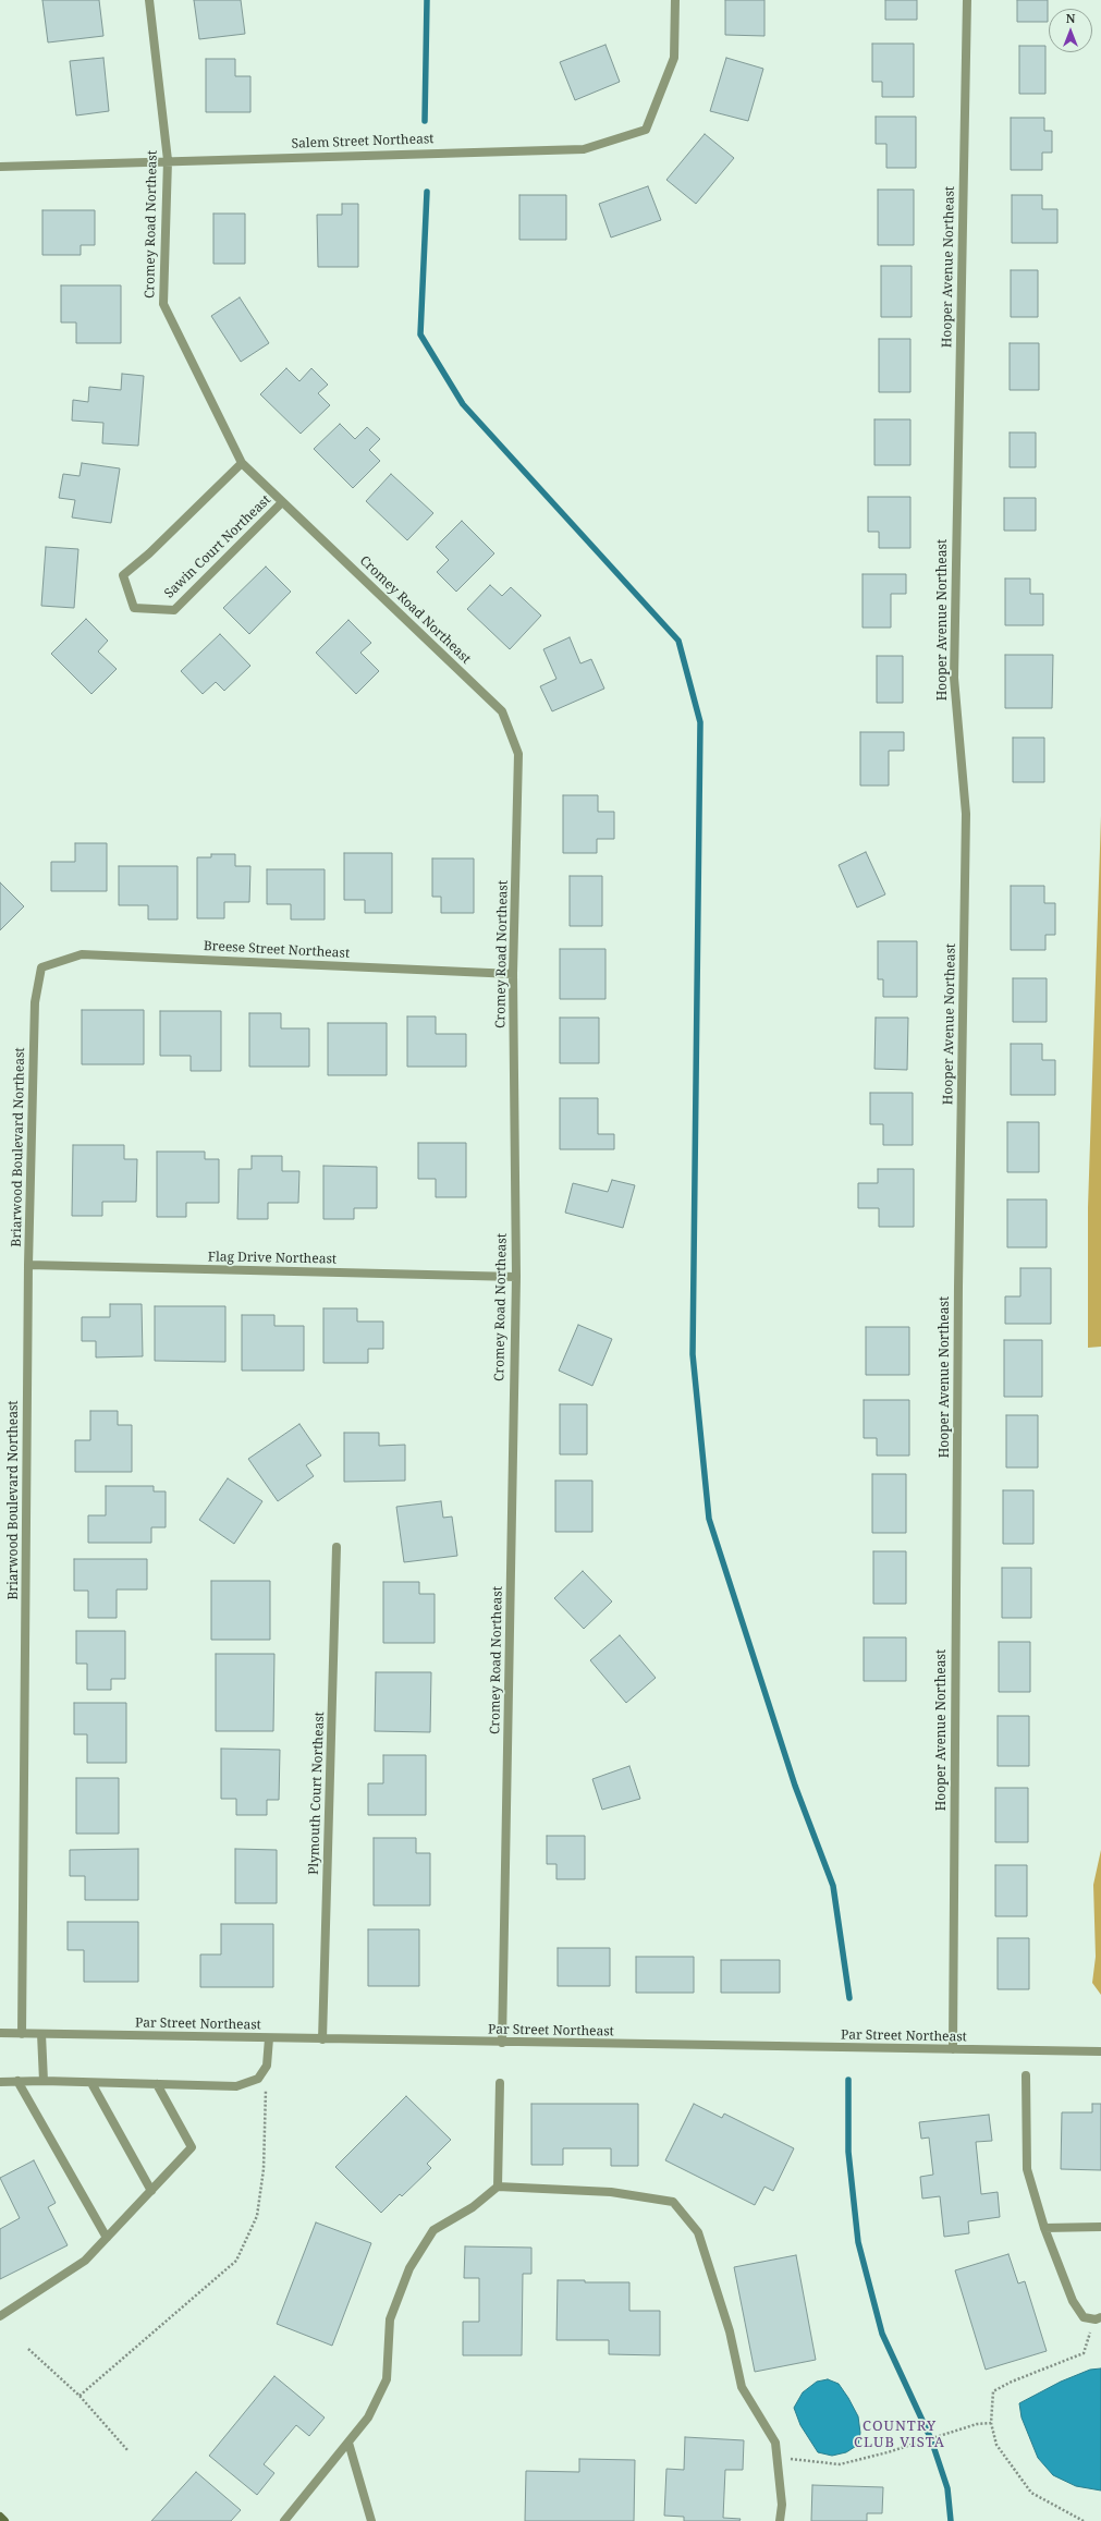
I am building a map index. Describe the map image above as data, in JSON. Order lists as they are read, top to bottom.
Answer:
{
  "streets": {
    "street": [
      "Salem Street Northeast",
      "Cromey Road Northeast",
      "Hooper Avenue Northeast",
      "Sawin Court Northeast",
      "Breese Street Northeast",
      "Briarwood Boulevard Northeast",
      "Flag Drive Northeast",
      "Plymouth Court Northeast",
      "Par Street Northeast"
    ]
  },
  "crossings": [
    ["Salem Street Northeast", "Cromey Road Northeast"],
    ["Cromey Road Northeast", "Sawin Court Northeast"],
    ["Cromey Road Northeast", "Breese Street Northeast"],
    ["Cromey Road Northeast", "Flag Drive Northeast"],
    ["Cromey Road Northeast", "Par Street Northeast"],
    ["Hooper Avenue Northeast", "Par Street Northeast"],
    ["Breese Street Northeast", "Briarwood Boulevard Northeast"],
    ["Briarwood Boulevard Northeast", "Flag Drive Northeast"],
    ["Briarwood Boulevard Northeast", "Par Street Northeast"],
    ["Plymouth Court Northeast", "Par Street Northeast"]
  ],
  "districts": ["COUNTRY CLUB VISTA"],
  "north": "top"
}
